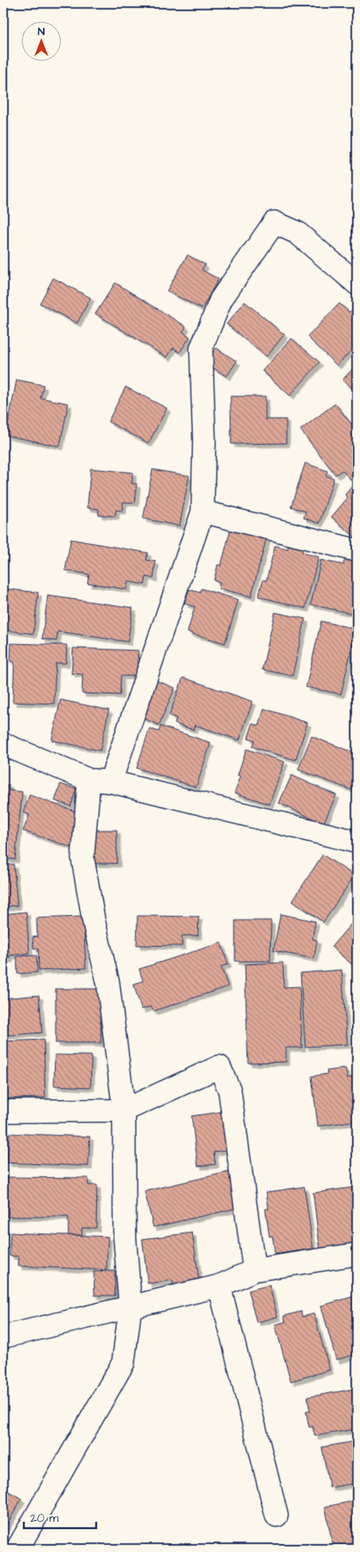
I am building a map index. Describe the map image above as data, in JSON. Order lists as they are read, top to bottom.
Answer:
{
  "scale_bar": "20 m",
  "north": "top"
}
